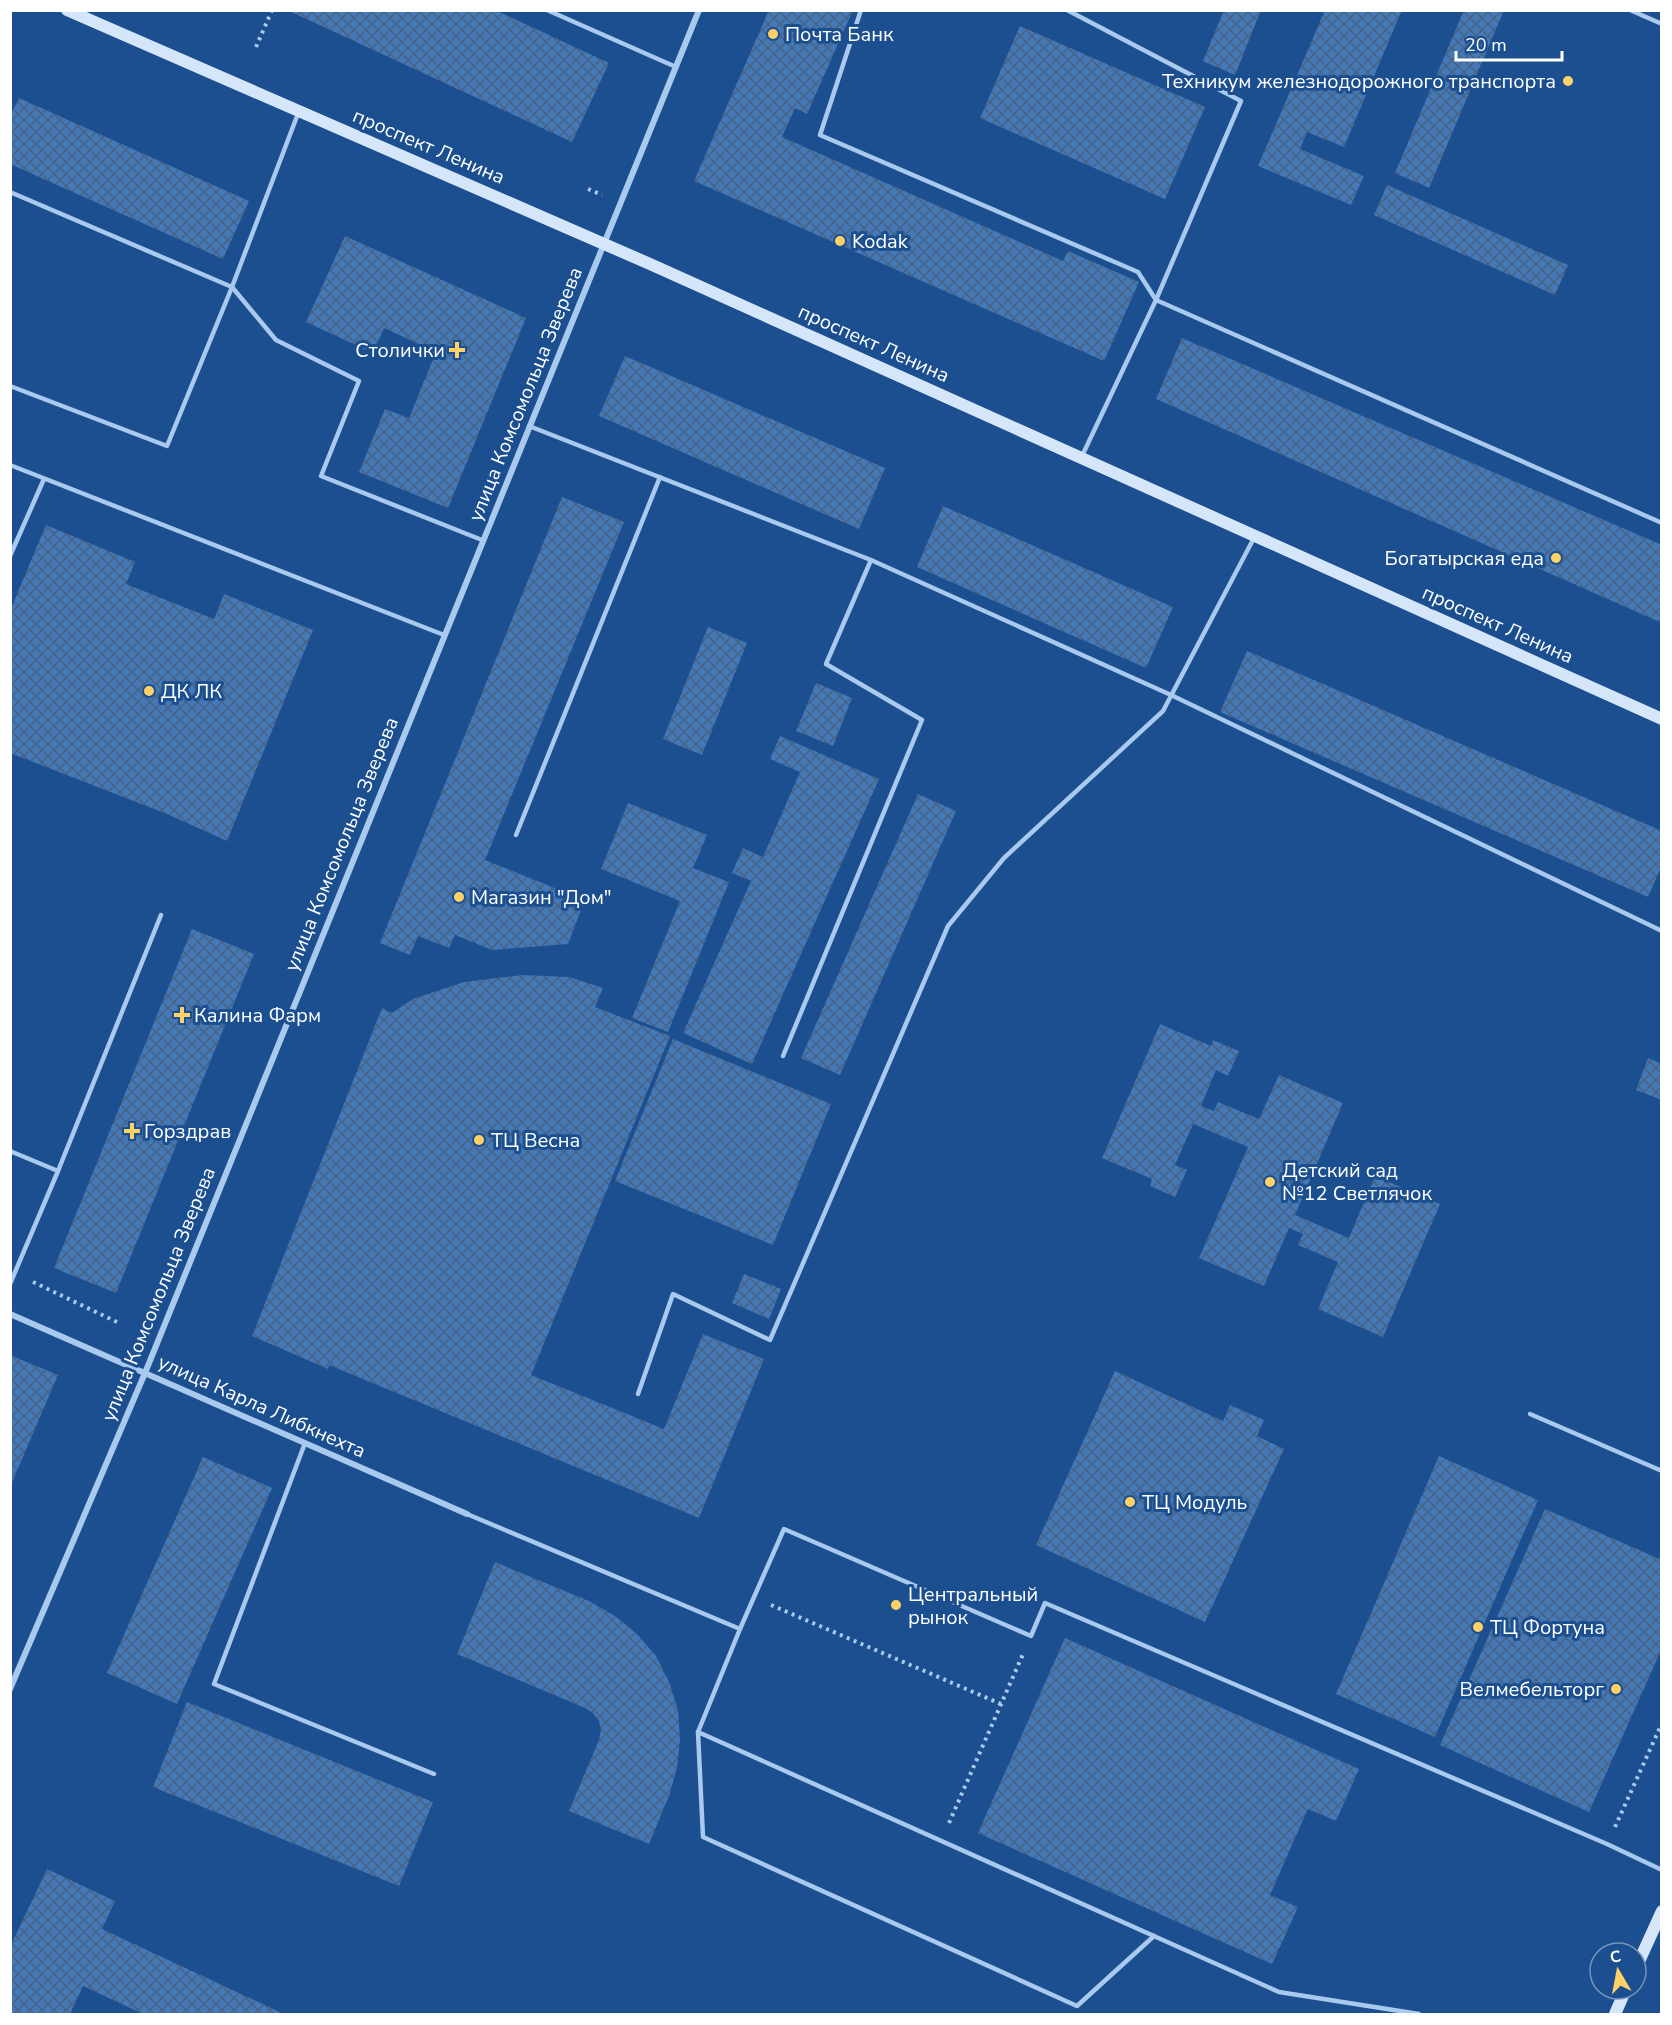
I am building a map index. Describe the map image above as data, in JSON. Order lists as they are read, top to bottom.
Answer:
{
  "streets": {
    "main road": ["проспект Ленина"],
    "street": ["улица Комсомольца Зверева", "улица Карла Либкнехта"]
  },
  "crossings": [
    ["проспект Ленина", "улица Комсомольца Зверева"],
    ["улица Комсомольца Зверева", "улица Карла Либкнехта"]
  ],
  "places": {
    "other": [
      "Почта Банк",
      "Техникум железнодорожного транспорта",
      "Kodak",
      "Богатырская еда",
      "ДК ЛК",
      "Магазин \"Дом\"",
      "ТЦ Весна",
      "Детский сад №12 Светлячок",
      "ТЦ Модуль",
      "Центральный рынок",
      "ТЦ Фортуна",
      "Велмебельторг"
    ],
    "health": ["Столички", "Калина Фарм", "Горздрав"]
  },
  "scale_bar": "20 m",
  "north": "top"
}
